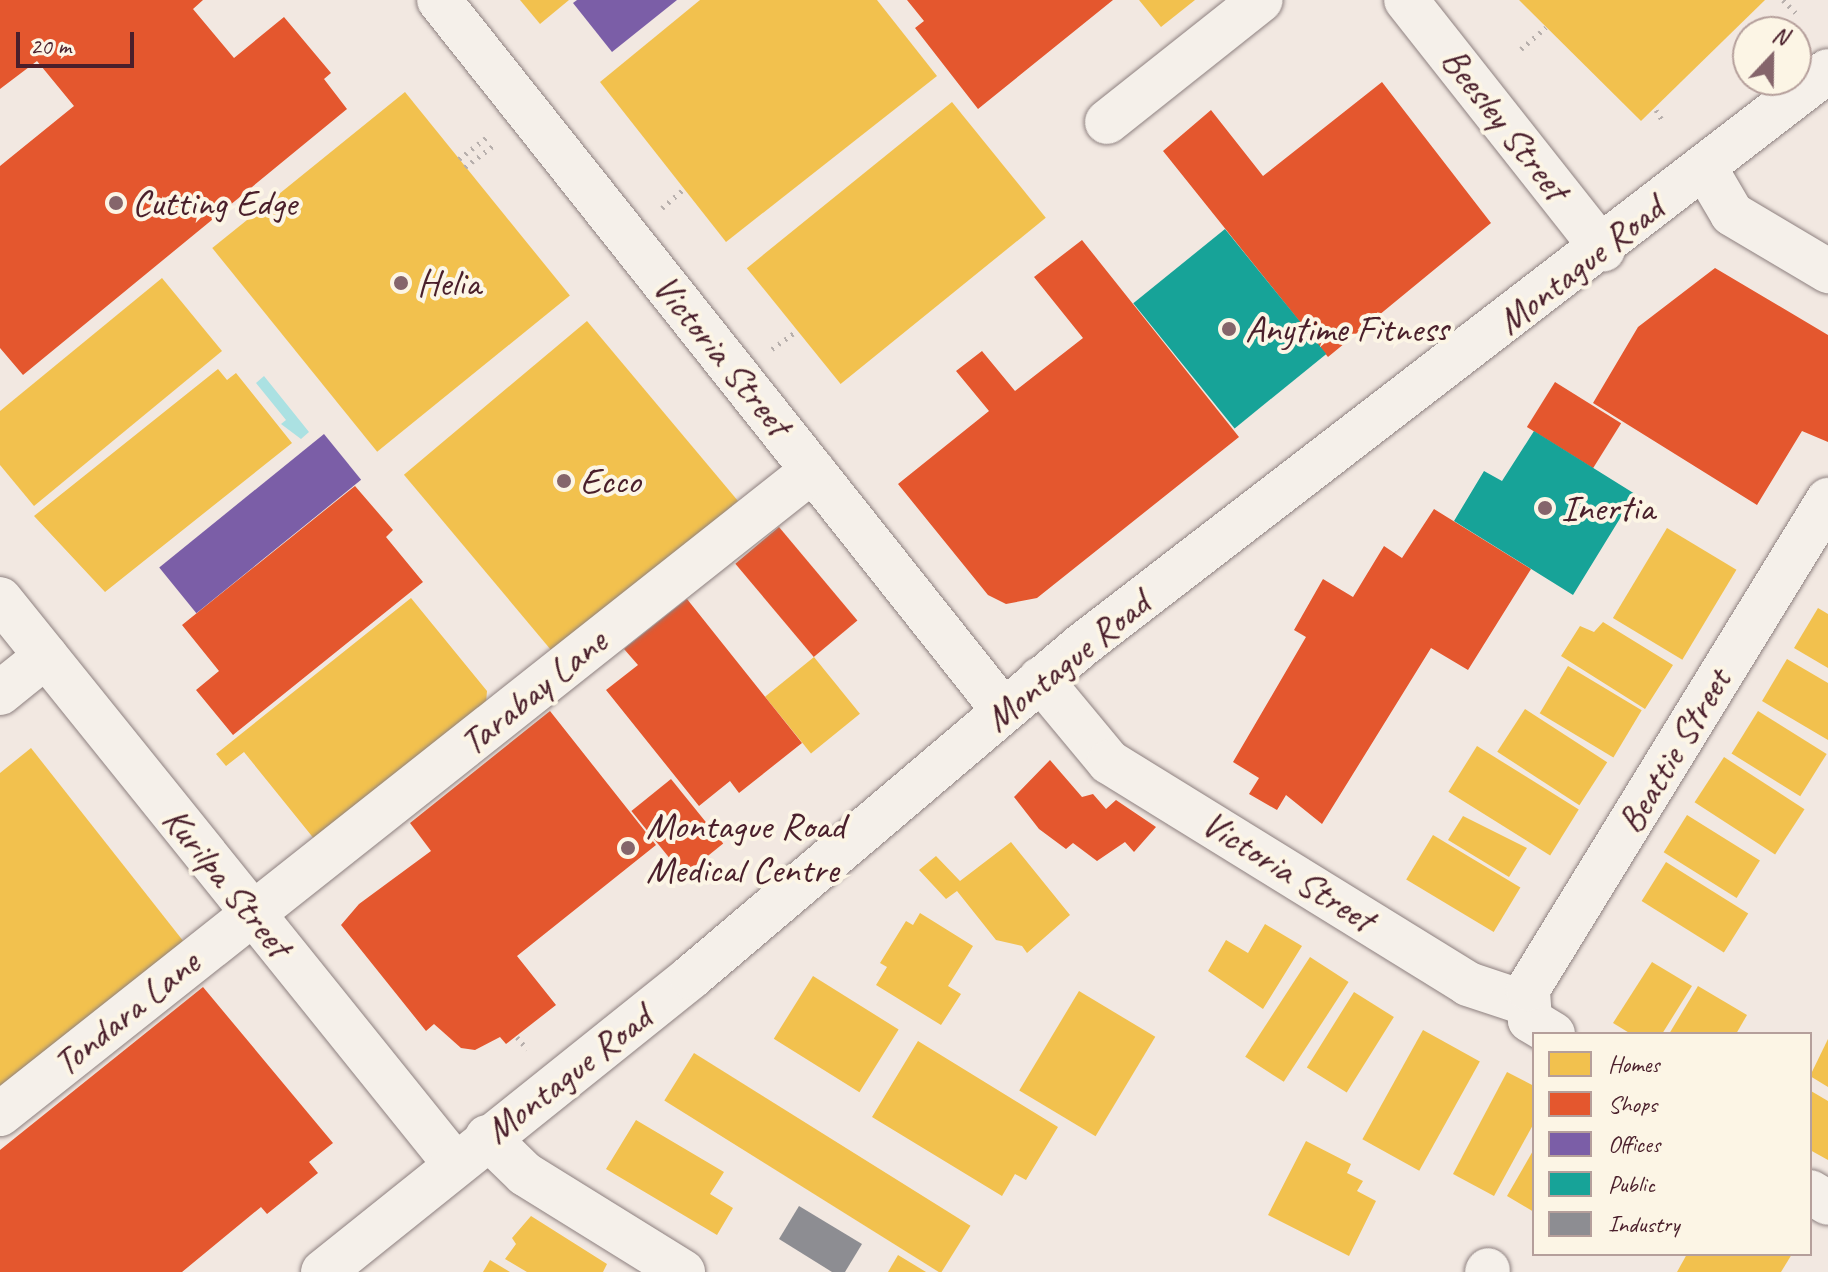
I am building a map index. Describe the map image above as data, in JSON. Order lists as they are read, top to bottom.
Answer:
{
  "streets": {
    "street": [
      "Beesley Street",
      "Montague Road",
      "Victoria Street",
      "Tarabay Lane",
      "Beattie Street",
      "Kurilpa Street",
      "Tondara Lane"
    ]
  },
  "crossings": [
    ["Beesley Street", "Montague Road"],
    ["Montague Road", "Victoria Street"],
    ["Montague Road", "Kurilpa Street"],
    ["Victoria Street", "Tarabay Lane"],
    ["Victoria Street", "Beattie Street"],
    ["Tarabay Lane", "Kurilpa Street"],
    ["Tarabay Lane", "Tondara Lane"],
    ["Kurilpa Street", "Tondara Lane"]
  ],
  "places": [
    "Cutting Edge",
    "Helia",
    "Anytime Fitness",
    "Ecco",
    "Inertia",
    "Montague Road Medical Centre"
  ],
  "legend": [
    "Homes",
    "Shops",
    "Offices",
    "Public",
    "Industry"
  ],
  "scale_bar": "20 m",
  "north": "top"
}
